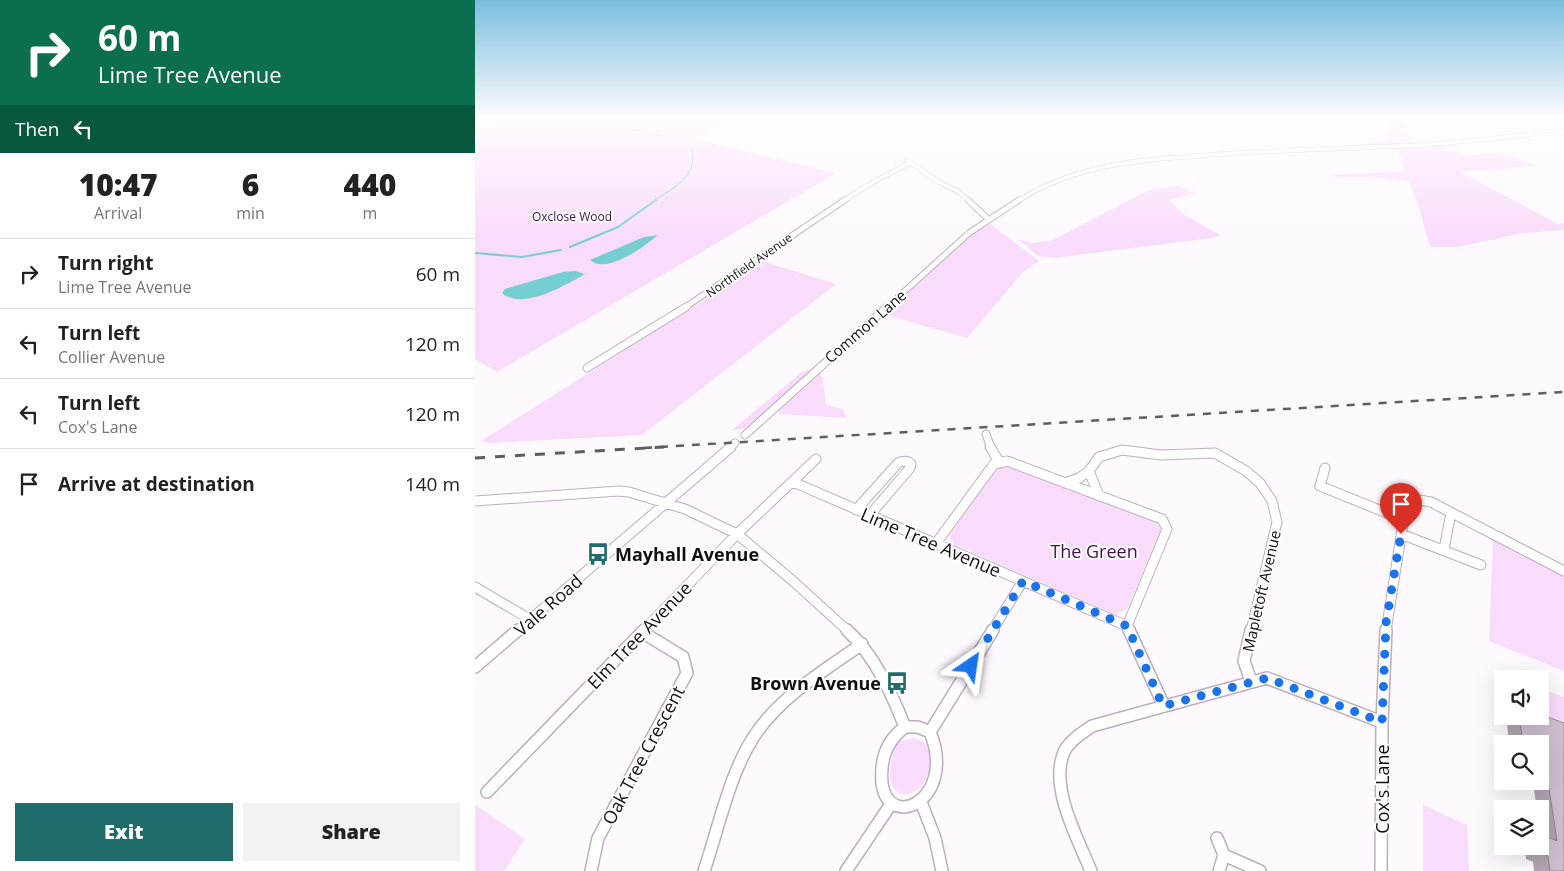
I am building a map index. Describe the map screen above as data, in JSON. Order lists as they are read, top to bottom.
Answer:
{
  "streets": {
    "street": [
      "Northfield Avenue",
      "Common Lane",
      "Lime Tree Avenue",
      "Mapletoft Avenue",
      "Vale Road",
      "Elm Tree Avenue",
      "Oak Tree Crescent",
      "Cox's Lane"
    ]
  },
  "crossings": [
    ["Northfield Avenue", "Common Lane"],
    ["Lime Tree Avenue", "Elm Tree Avenue"],
    ["Elm Tree Avenue", "Oak Tree Crescent"]
  ],
  "parks": ["Oxclose Wood", "The Green"],
  "places": {
    "bus stop": ["Mayhall Avenue", "Brown Avenue"]
  },
  "page": {
    "turn": ["60 m", "Lime Tree Avenue"],
    "then": "Then",
    "eta": [
      "10:47",
      "Arrival",
      "6",
      "min",
      "440",
      "m"
    ],
    "list": [
      {
        "name": "Turn right",
        "note": "Lime Tree Avenue",
        "value": "60 m"
      },
      {
        "name": "Turn left",
        "note": "Collier Avenue",
        "value": "120 m"
      },
      {
        "name": "Turn left",
        "note": "Cox's Lane",
        "value": "120 m"
      },
      {
        "name": "Arrive at destination",
        "value": "140 m"
      }
    ],
    "buttons": ["Exit", "Share"]
  }
}
